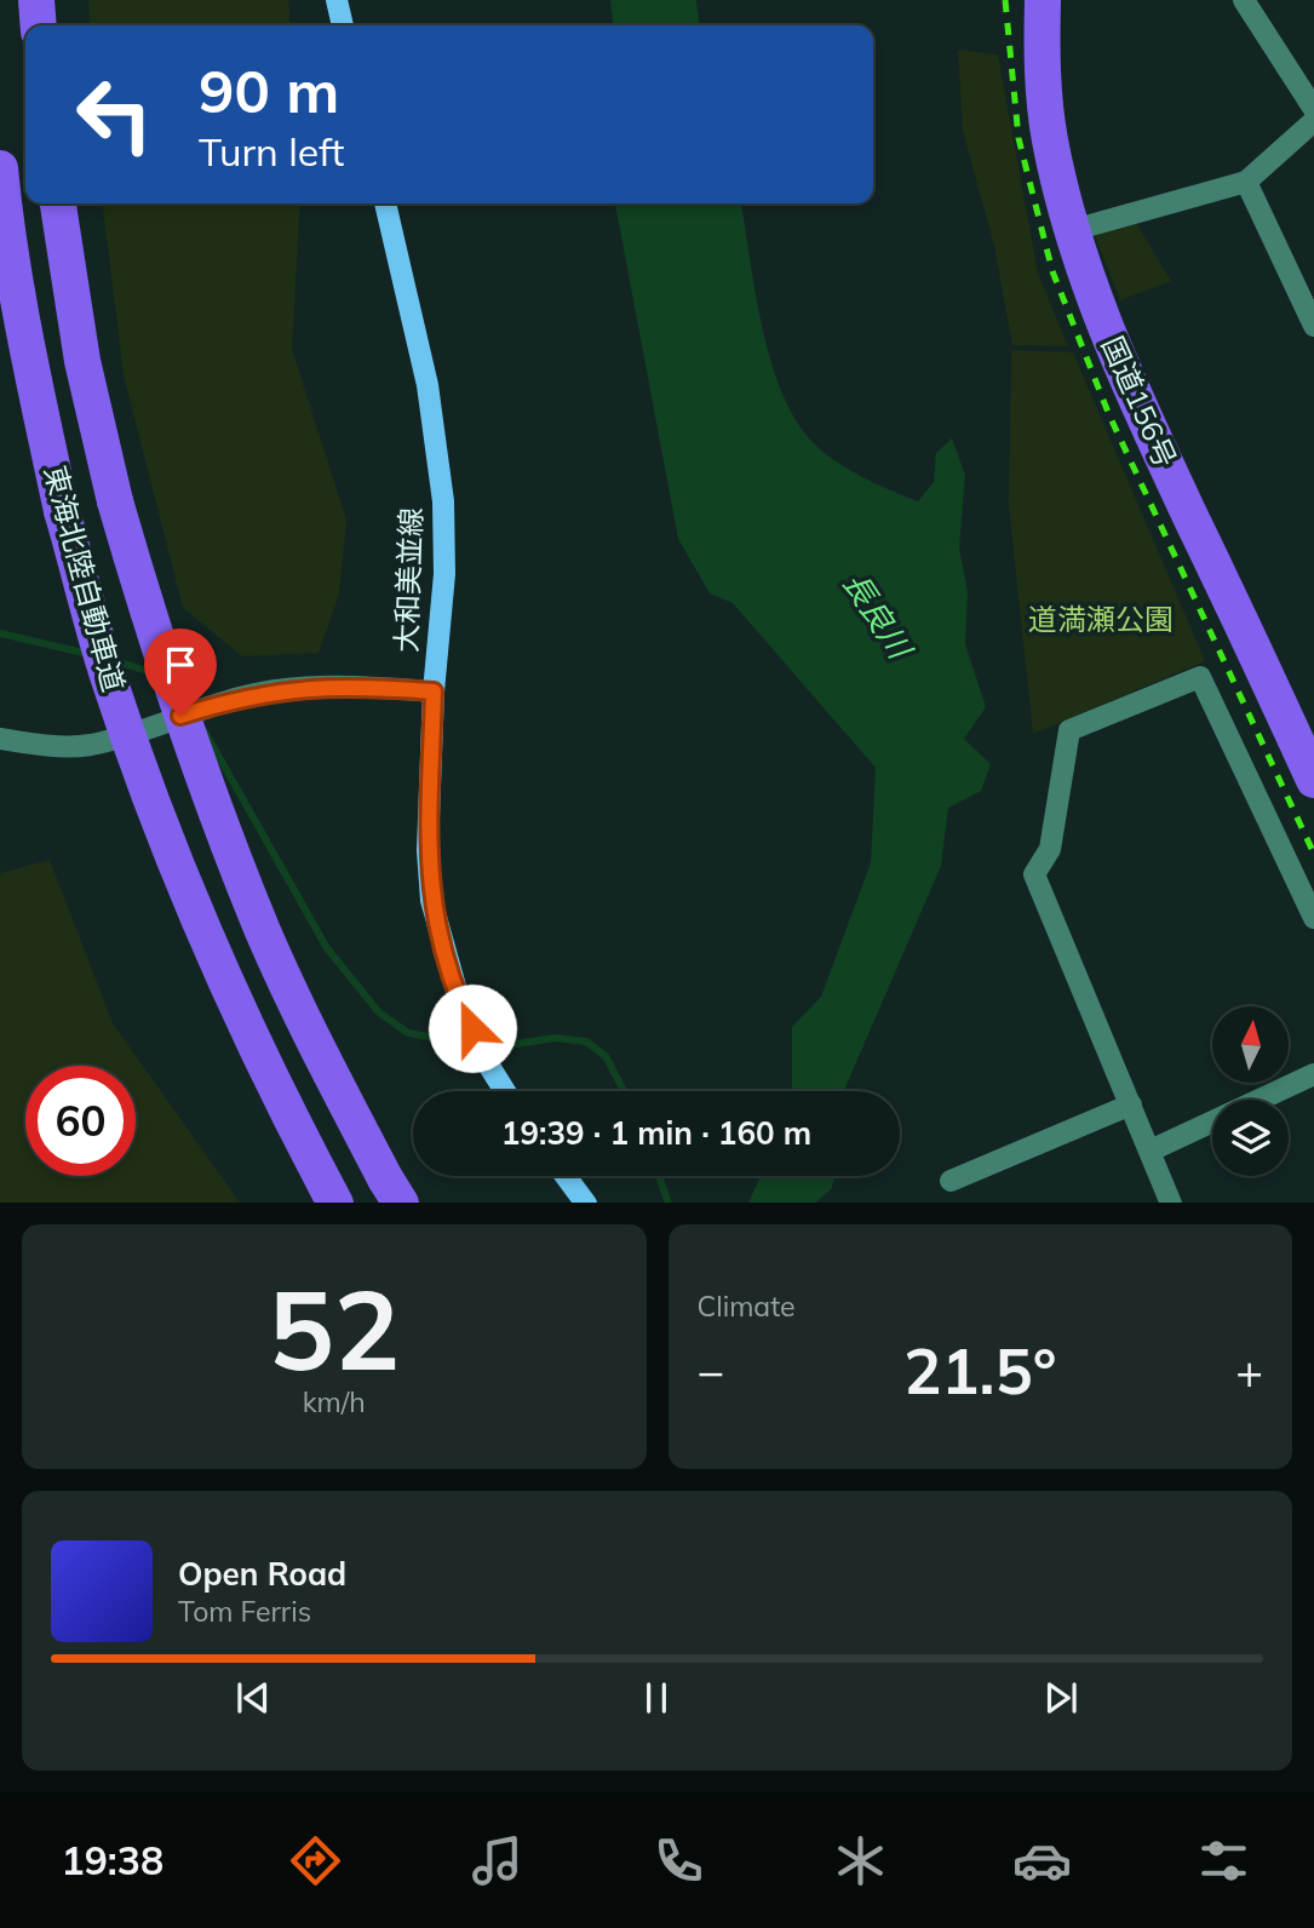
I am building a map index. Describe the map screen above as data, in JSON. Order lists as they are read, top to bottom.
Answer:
{
  "streets": {
    "highway": ["国道156号", "東海北陸自動車道"],
    "main road": ["大和美並線"]
  },
  "water": ["長良川"],
  "parks": ["道満瀬公園"],
  "north": "top",
  "page": {
    "turn": ["90 m", "Turn left"],
    "limit": "60",
    "trip": "19:39 · 1 min · 160 m",
    "tile": [
      ["52", "km/h"],
      "Climate"
    ],
    "heat": ["−", "21.5°", "+"],
    "song": ["Open Road", "Tom Ferris"],
    "tabs": "19:38"
  }
}
